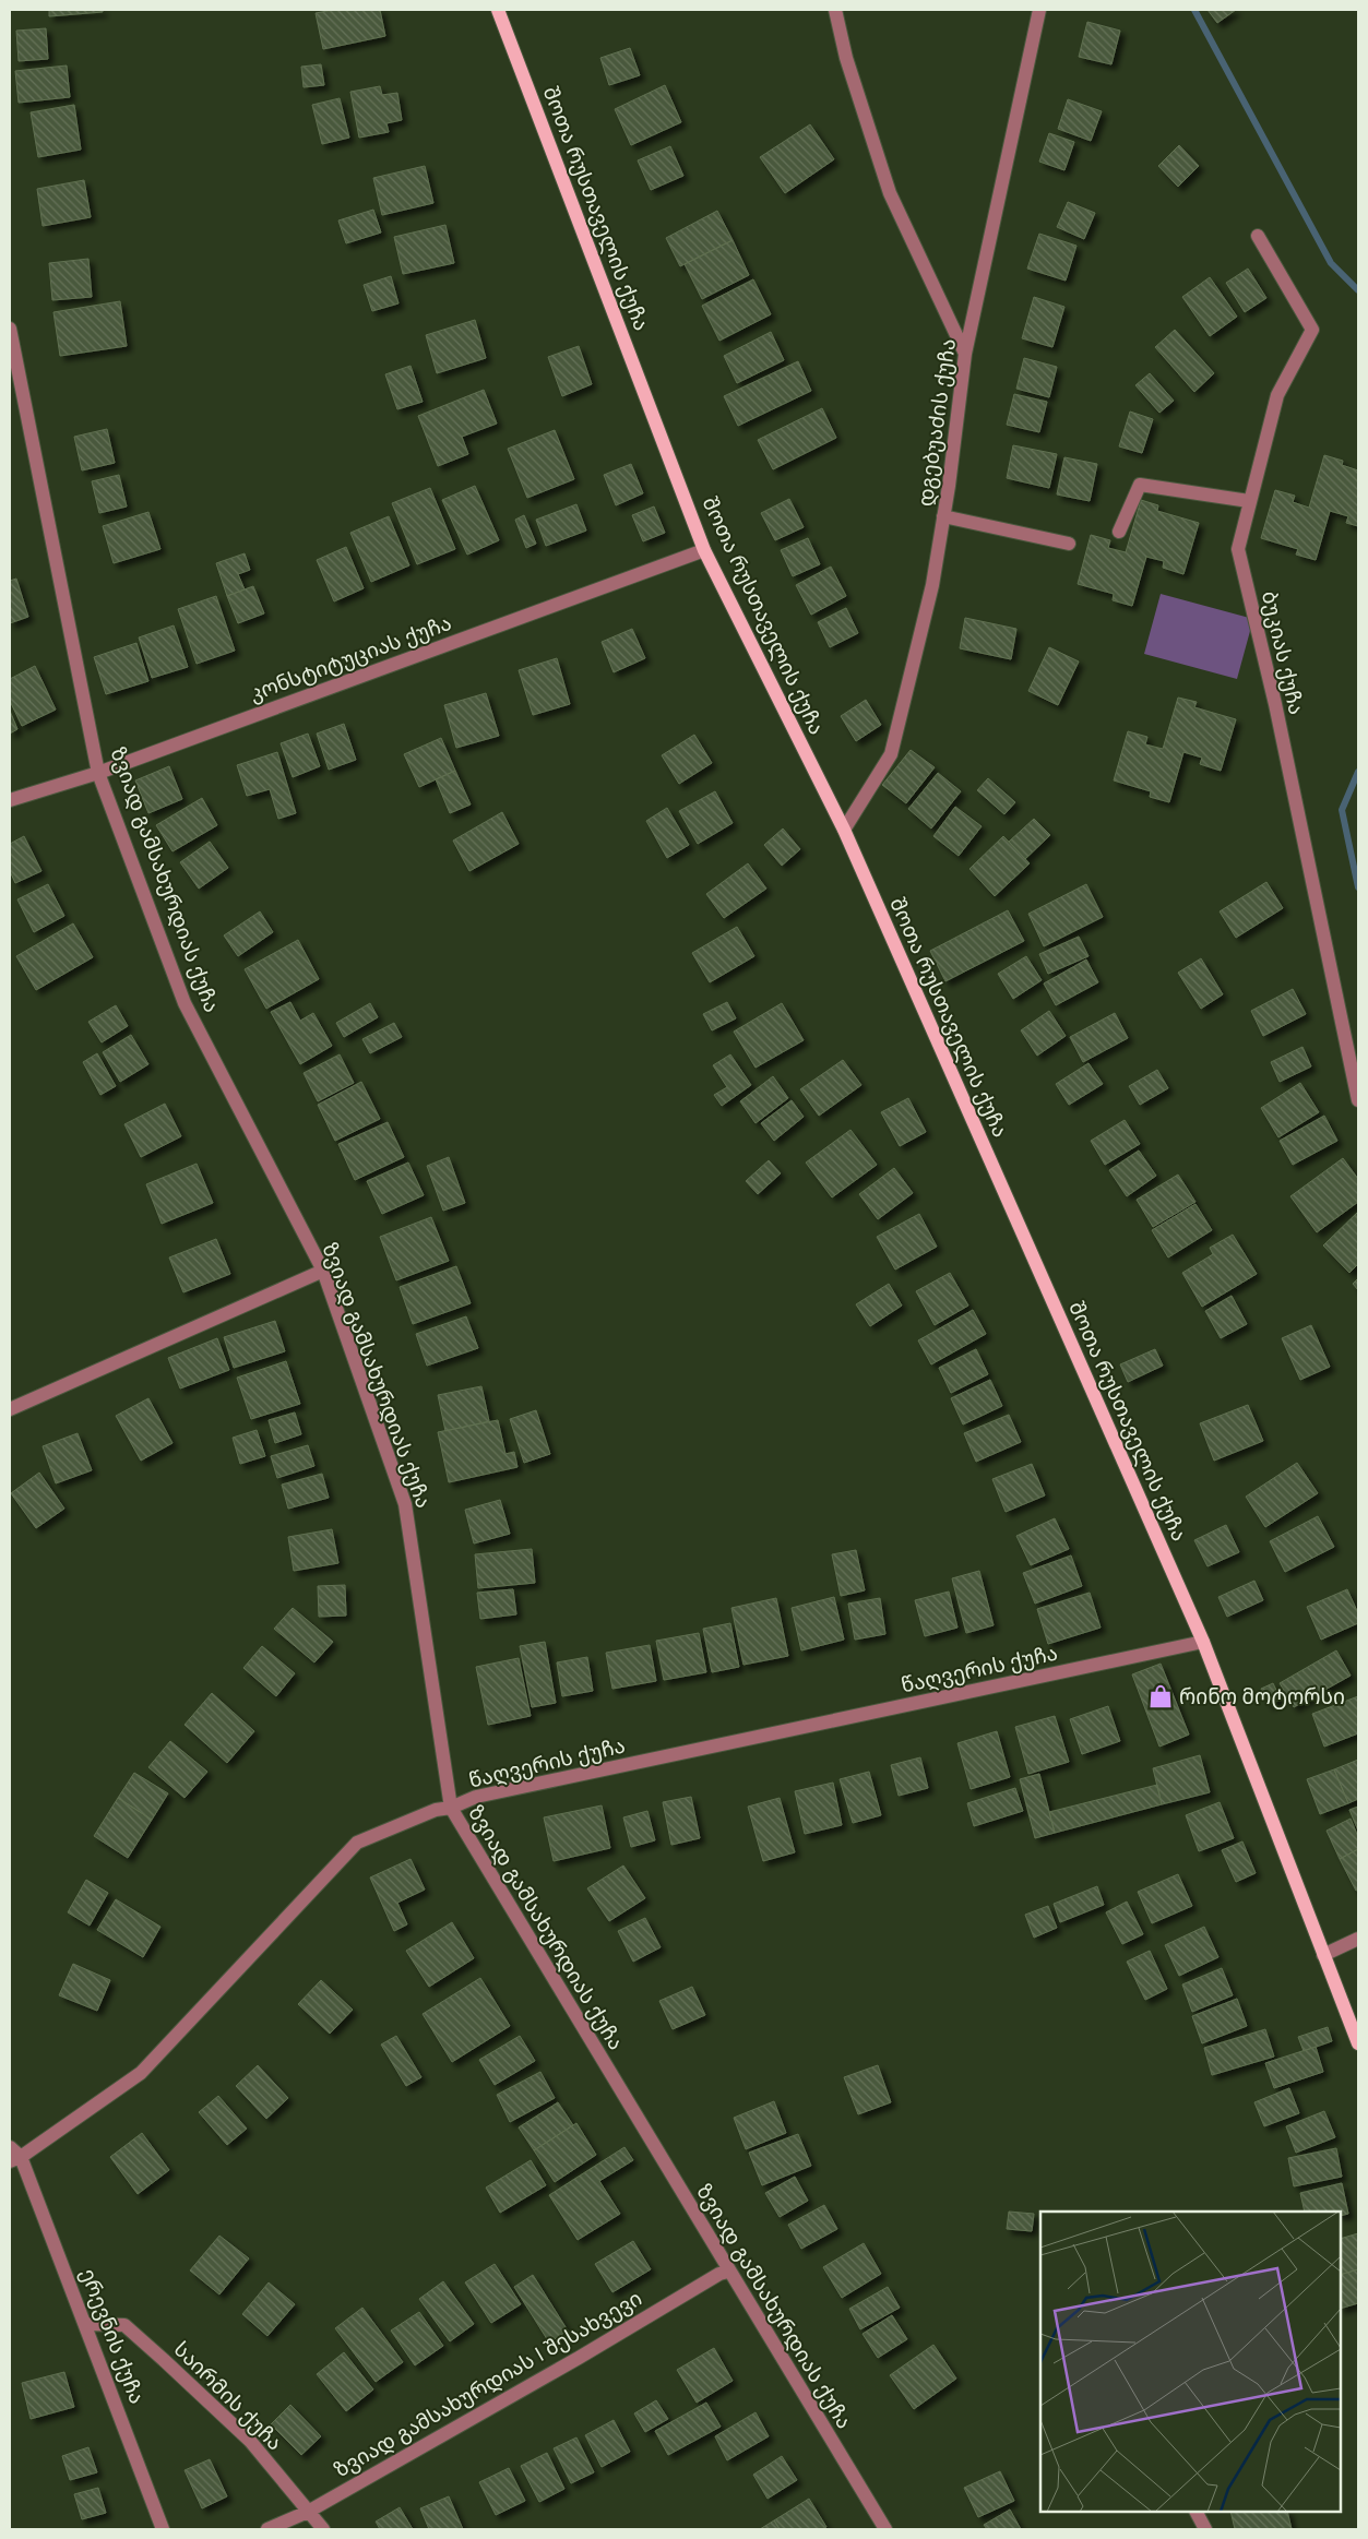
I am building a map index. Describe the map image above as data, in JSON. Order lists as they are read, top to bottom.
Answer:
{
  "streets": {
    "main road": ["შოთა რუსთაველის ქუჩა"],
    "street": [
      "დგებუაძის ქუჩა",
      "ბუკიას ქუჩა",
      "კონსტიტუციას ქუჩა",
      "ზვიად გამსახურდიას ქუჩა",
      "წაღვერის ქუჩა",
      "ერევნის ქუჩა",
      "ზვიად გამსახურდიას I შესახვევი",
      "საირმის ქუჩა"
    ]
  },
  "crossings": [
    ["შოთა რუსთაველის ქუჩა", "დგებუაძის ქუჩა"],
    ["შოთა რუსთაველის ქუჩა", "კონსტიტუციას ქუჩა"],
    ["შოთა რუსთაველის ქუჩა", "წაღვერის ქუჩა"],
    ["კონსტიტუციას ქუჩა", "ზვიად გამსახურდიას ქუჩა"],
    ["ზვიად გამსახურდიას ქუჩა", "წაღვერის ქუჩა"],
    ["ზვიად გამსახურდიას ქუჩა", "ზვიად გამსახურდიას I შესახვევი"],
    ["წაღვერის ქუჩა", "ერევნის ქუჩა"],
    ["ერევნის ქუჩა", "საირმის ქუჩა"],
    ["ზვიად გამსახურდიას I შესახვევი", "საირმის ქუჩა"]
  ],
  "places": {
    "shop": ["რინო მოტორსი"]
  }
}
